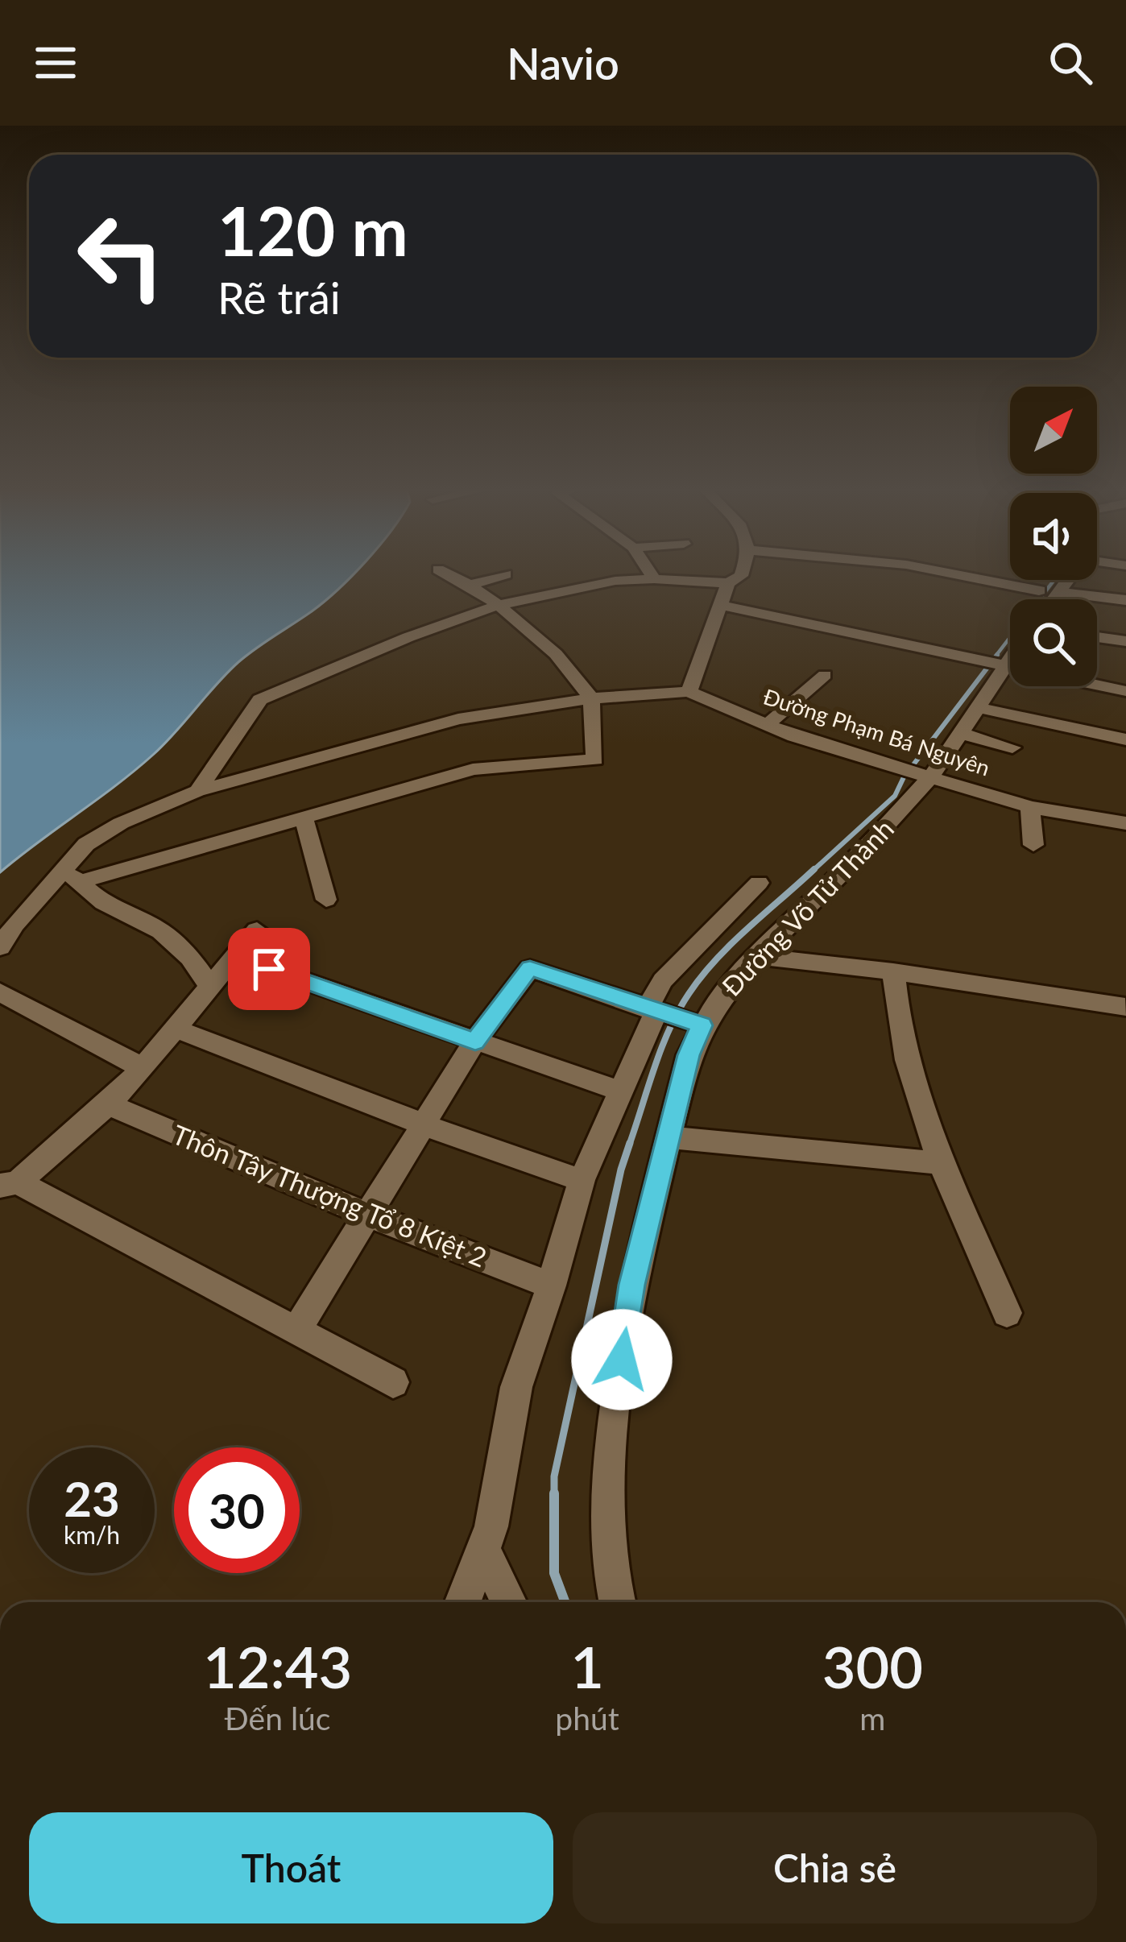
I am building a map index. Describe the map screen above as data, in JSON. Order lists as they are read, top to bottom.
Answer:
{
  "streets": {
    "street": ["Đường Phạm Bá Nguyên", "Đường Võ Tử Thành", "Thôn Tây Thượng Tổ 8 Kiệt 2"]
  },
  "crossings": [
    ["Đường Phạm Bá Nguyên", "Đường Võ Tử Thành"]
  ],
  "north": "top right",
  "page": {
    "header": "Navio",
    "turn": ["120 m", "Rẽ trái"],
    "speed": "23 km/h",
    "limit": "30",
    "eta": [
      "12:43",
      "Đến lúc",
      "1",
      "phút",
      "300",
      "m"
    ],
    "buttons": ["Thoát", "Chia sẻ"]
  }
}
